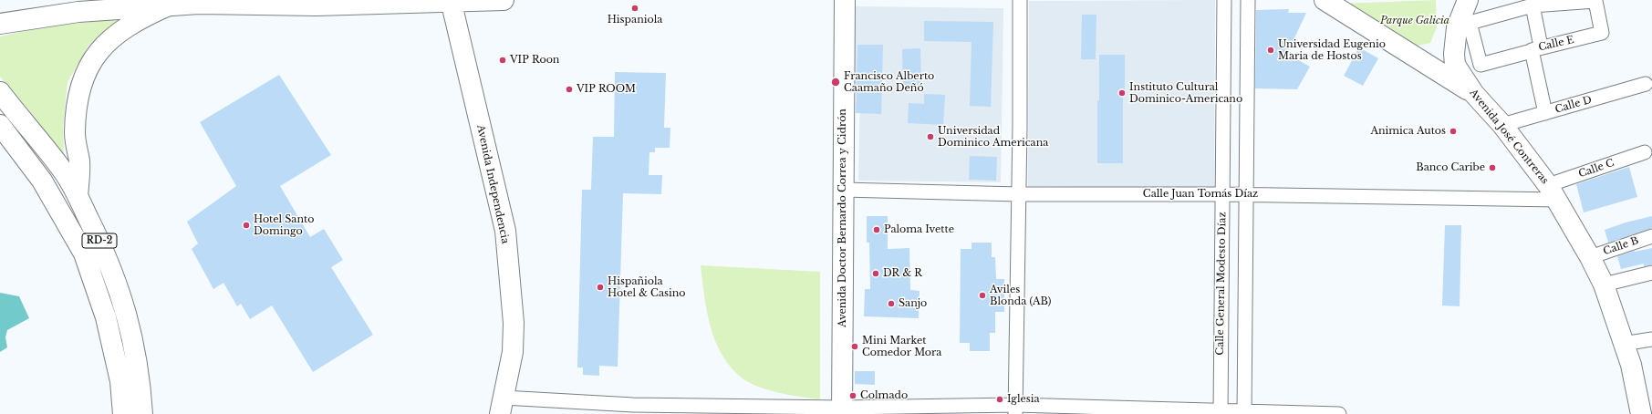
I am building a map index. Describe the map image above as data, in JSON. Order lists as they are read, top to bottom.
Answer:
{
  "streets": {
    "main road": [
      "Avenida José Contreras",
      "Avenida Independencia",
      "Avenida Doctor Bernardo Correa y Cidrón",
      "RD-2"
    ],
    "street": [
      "Calle E",
      "Calle D",
      "Calle C",
      "Calle Juan Tomás Díaz",
      "Calle B",
      "Calle General Modesto Díaz"
    ]
  },
  "crossings": [
    ["Calle E", "Calle D"],
    ["Calle D", "Avenida José Contreras"],
    ["Avenida José Contreras", "Calle C"],
    ["Avenida José Contreras", "Calle Juan Tomás Díaz"],
    ["Avenida José Contreras", "Calle B"],
    ["Calle C", "Calle Juan Tomás Díaz"],
    ["Calle Juan Tomás Díaz", "Avenida Doctor Bernardo Correa y Cidrón"],
    ["Calle Juan Tomás Díaz", "Calle General Modesto Díaz"]
  ],
  "parks": ["Parque Galicia"],
  "places": [
    "Hispaniola",
    "Universidad Eugenio Maria de Hostos",
    "VIP Roon",
    "Francisco Alberto Caamaño Deñó",
    "VIP ROOM",
    "Instituto Cultural Dominico-Americano",
    "Animica Autos",
    "Universidad Dominico Americana",
    "Banco Caribe",
    "Hotel Santo Domingo",
    "Paloma Ivette",
    "DR & R",
    "Hispañiola Hotel & Casino",
    "Aviles Blonda (AB)",
    "Sanjo",
    "Mini Market Comedor Mora",
    "Colmado",
    "Iglesia"
  ]
}
